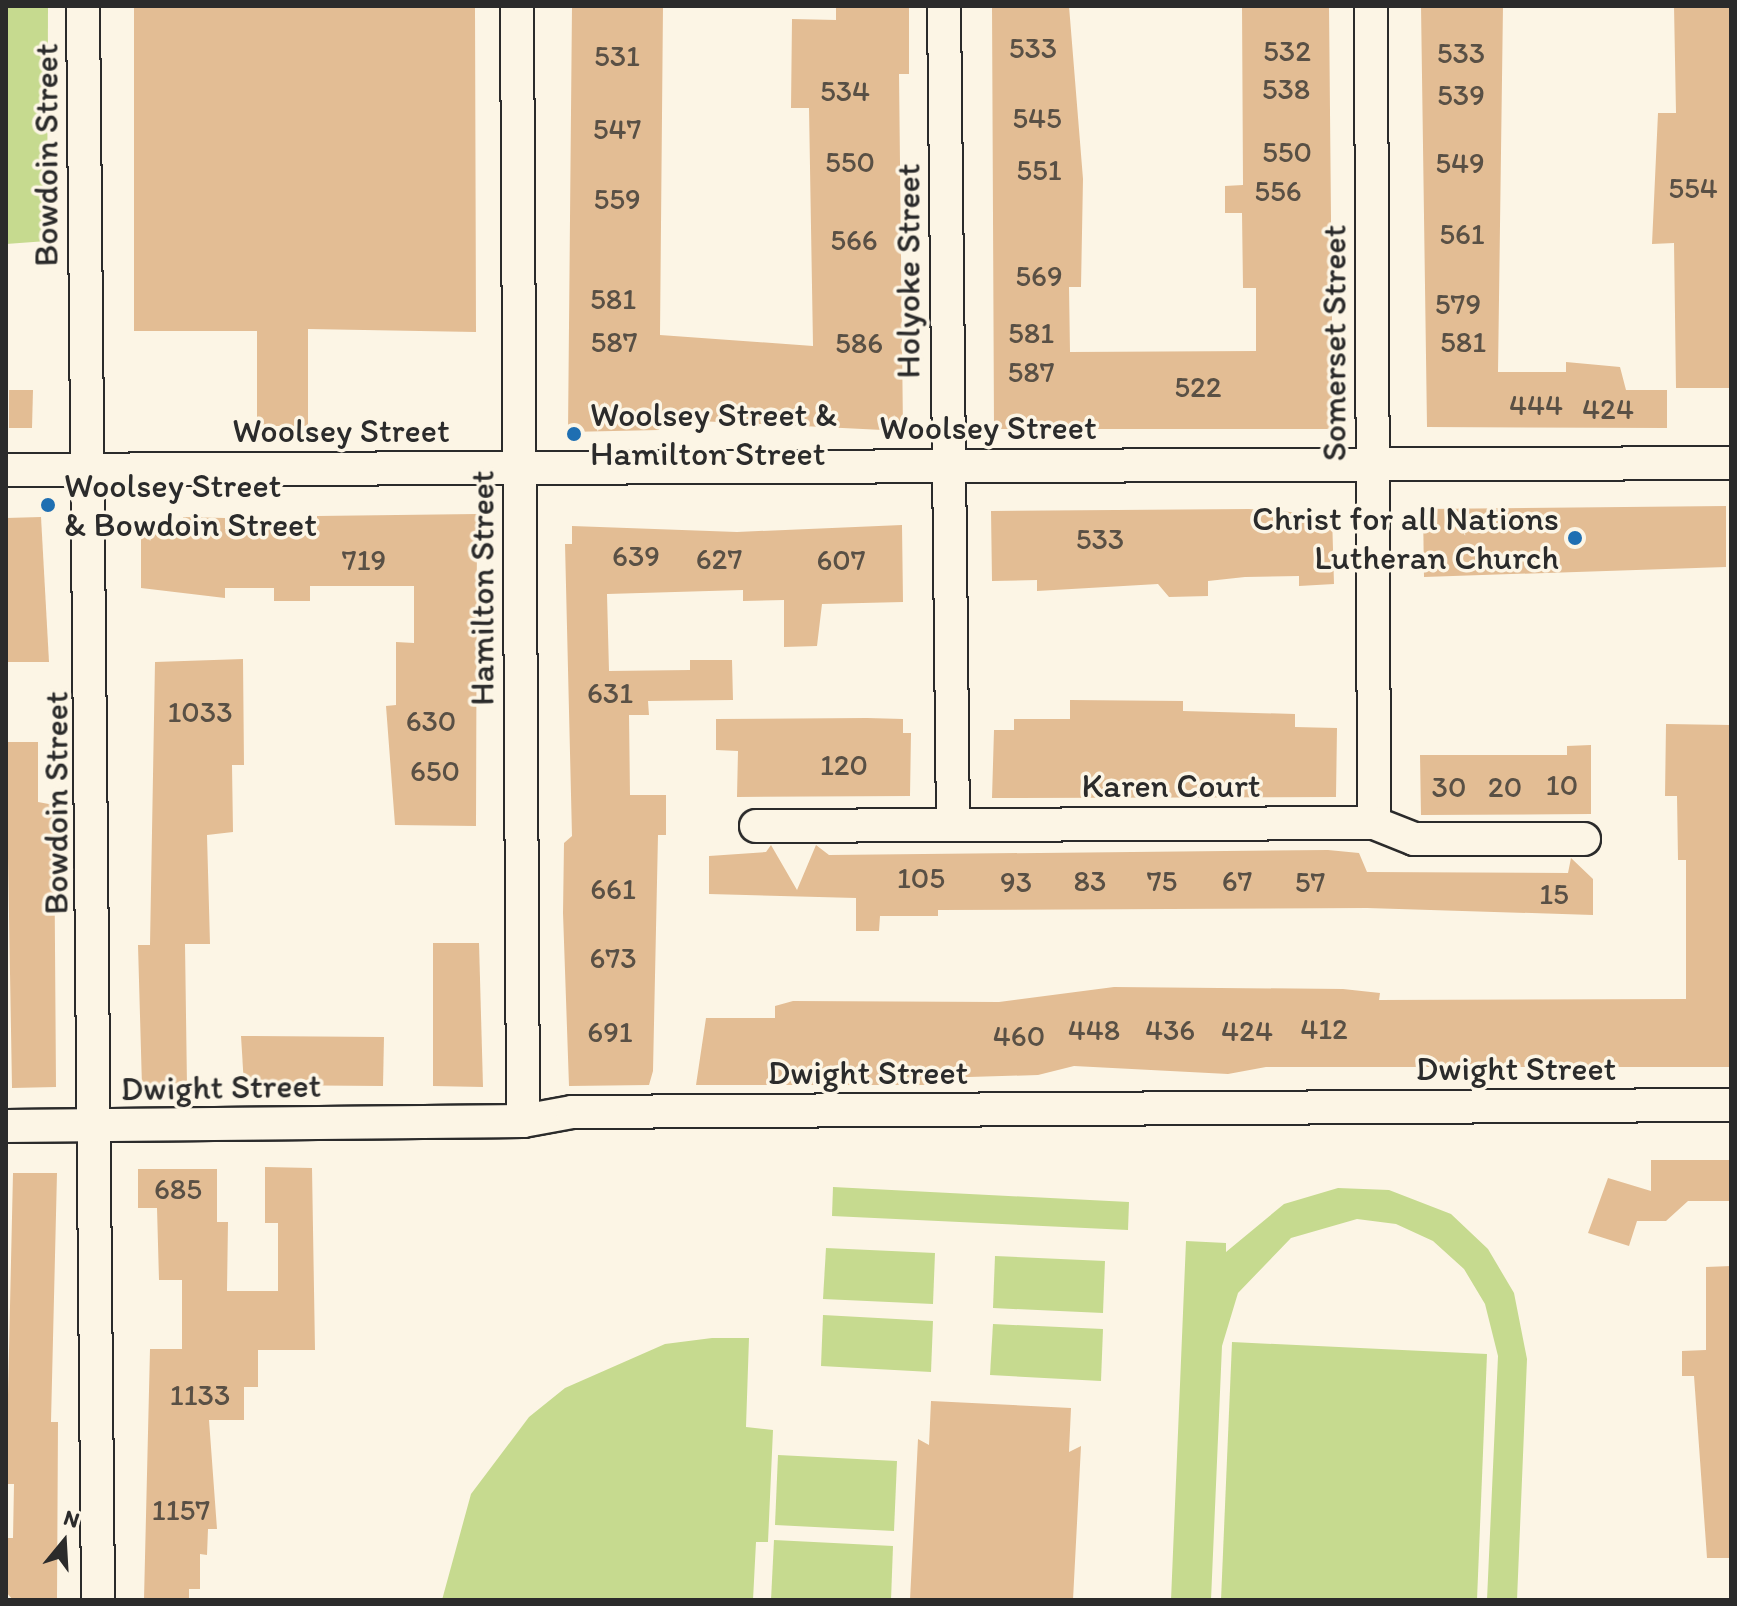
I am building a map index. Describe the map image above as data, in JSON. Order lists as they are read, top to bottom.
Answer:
{
  "streets": {
    "street": [
      "Bowdoin Street",
      "Holyoke Street",
      "Somerset Street",
      "Woolsey Street",
      "Hamilton Street",
      "Karen Court",
      "Dwight Street"
    ]
  },
  "crossings": [
    ["Bowdoin Street", "Woolsey Street"],
    ["Bowdoin Street", "Dwight Street"],
    ["Holyoke Street", "Woolsey Street"],
    ["Holyoke Street", "Karen Court"],
    ["Somerset Street", "Woolsey Street"],
    ["Somerset Street", "Karen Court"],
    ["Woolsey Street", "Hamilton Street"],
    ["Hamilton Street", "Dwight Street"]
  ],
  "places": ["Woolsey Street & Hamilton Street", "Woolsey Street & Bowdoin Street", "Christ for all Nations Lutheran Church"],
  "house_numbers": [
    "533",
    "532",
    "533",
    "531",
    "538",
    "534",
    "539",
    "545",
    "547",
    "550",
    "550",
    "549",
    "551",
    "554",
    "556",
    "559",
    "561",
    "566",
    "569",
    "581",
    "579",
    "581",
    "587",
    "581",
    "586",
    "587",
    "522",
    "444",
    "424",
    "533",
    "639",
    "627",
    "719",
    "607",
    "631",
    "1033",
    "630",
    "120",
    "650",
    "10",
    "30",
    "20",
    "105",
    "83",
    "75",
    "67",
    "93",
    "57",
    "661",
    "15",
    "673",
    "412",
    "448",
    "436",
    "424",
    "691",
    "460",
    "685",
    "1133",
    "1157"
  ],
  "north": "top"
}
